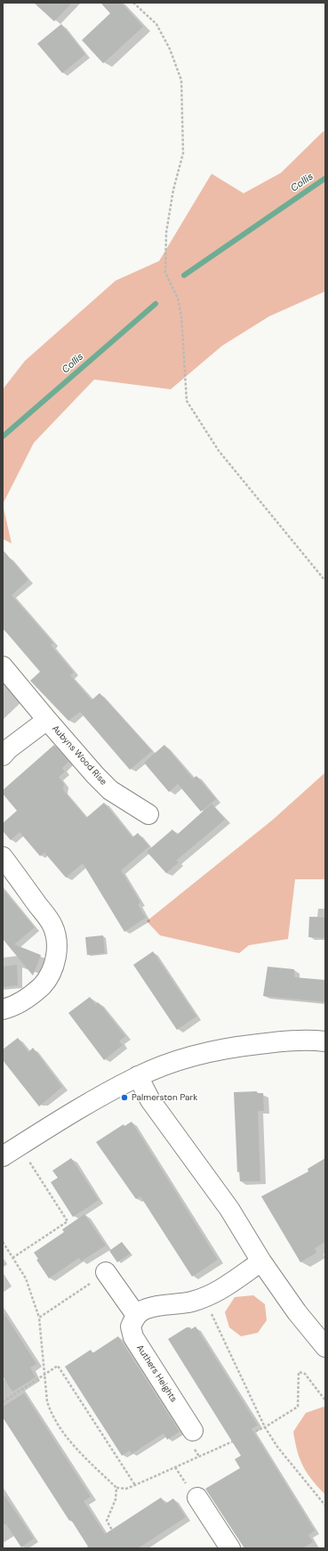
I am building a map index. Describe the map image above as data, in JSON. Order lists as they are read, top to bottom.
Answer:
{
  "streets": {
    "street": ["Aubyns Wood Rise", "Authers Heights"]
  },
  "water": ["Collis"],
  "places": ["Palmerston Park"]
}
